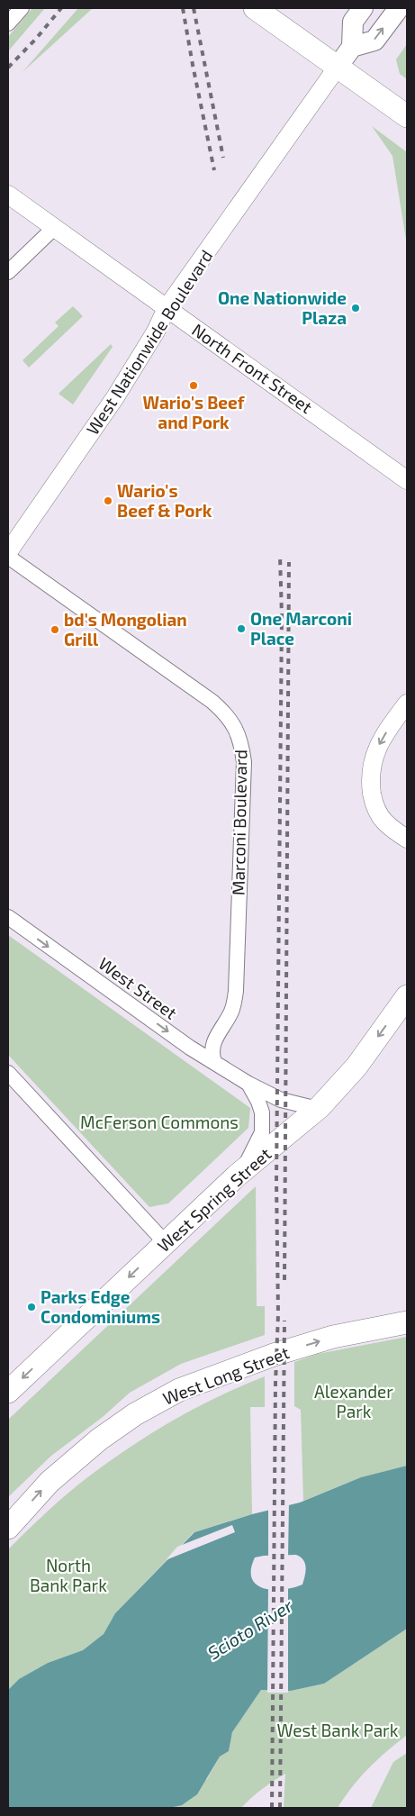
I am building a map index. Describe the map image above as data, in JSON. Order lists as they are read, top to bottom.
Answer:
{
  "streets": {
    "main road": ["West Spring Street", "West Long Street"],
    "street": [
      "West Nationwide Boulevard",
      "North Front Street",
      "Marconi Boulevard",
      "West Street"
    ]
  },
  "crossings": [
    ["West Nationwide Boulevard", "North Front Street"],
    ["Marconi Boulevard", "West Street"],
    ["West Street", "West Spring Street"]
  ],
  "one_way": ["West Street", "West Spring Street", "West Long Street"],
  "water": ["Scioto River"],
  "parks": [
    "McFerson Commons",
    "Alexander Park",
    "North Bank Park",
    "West Bank Park"
  ],
  "places": [
    "One Nationwide Plaza",
    "Wario's Beef and Pork",
    "Wario's Beef & Pork",
    "One Marconi Place",
    "bd's Mongolian Grill",
    "Parks Edge Condominiums"
  ]
}
